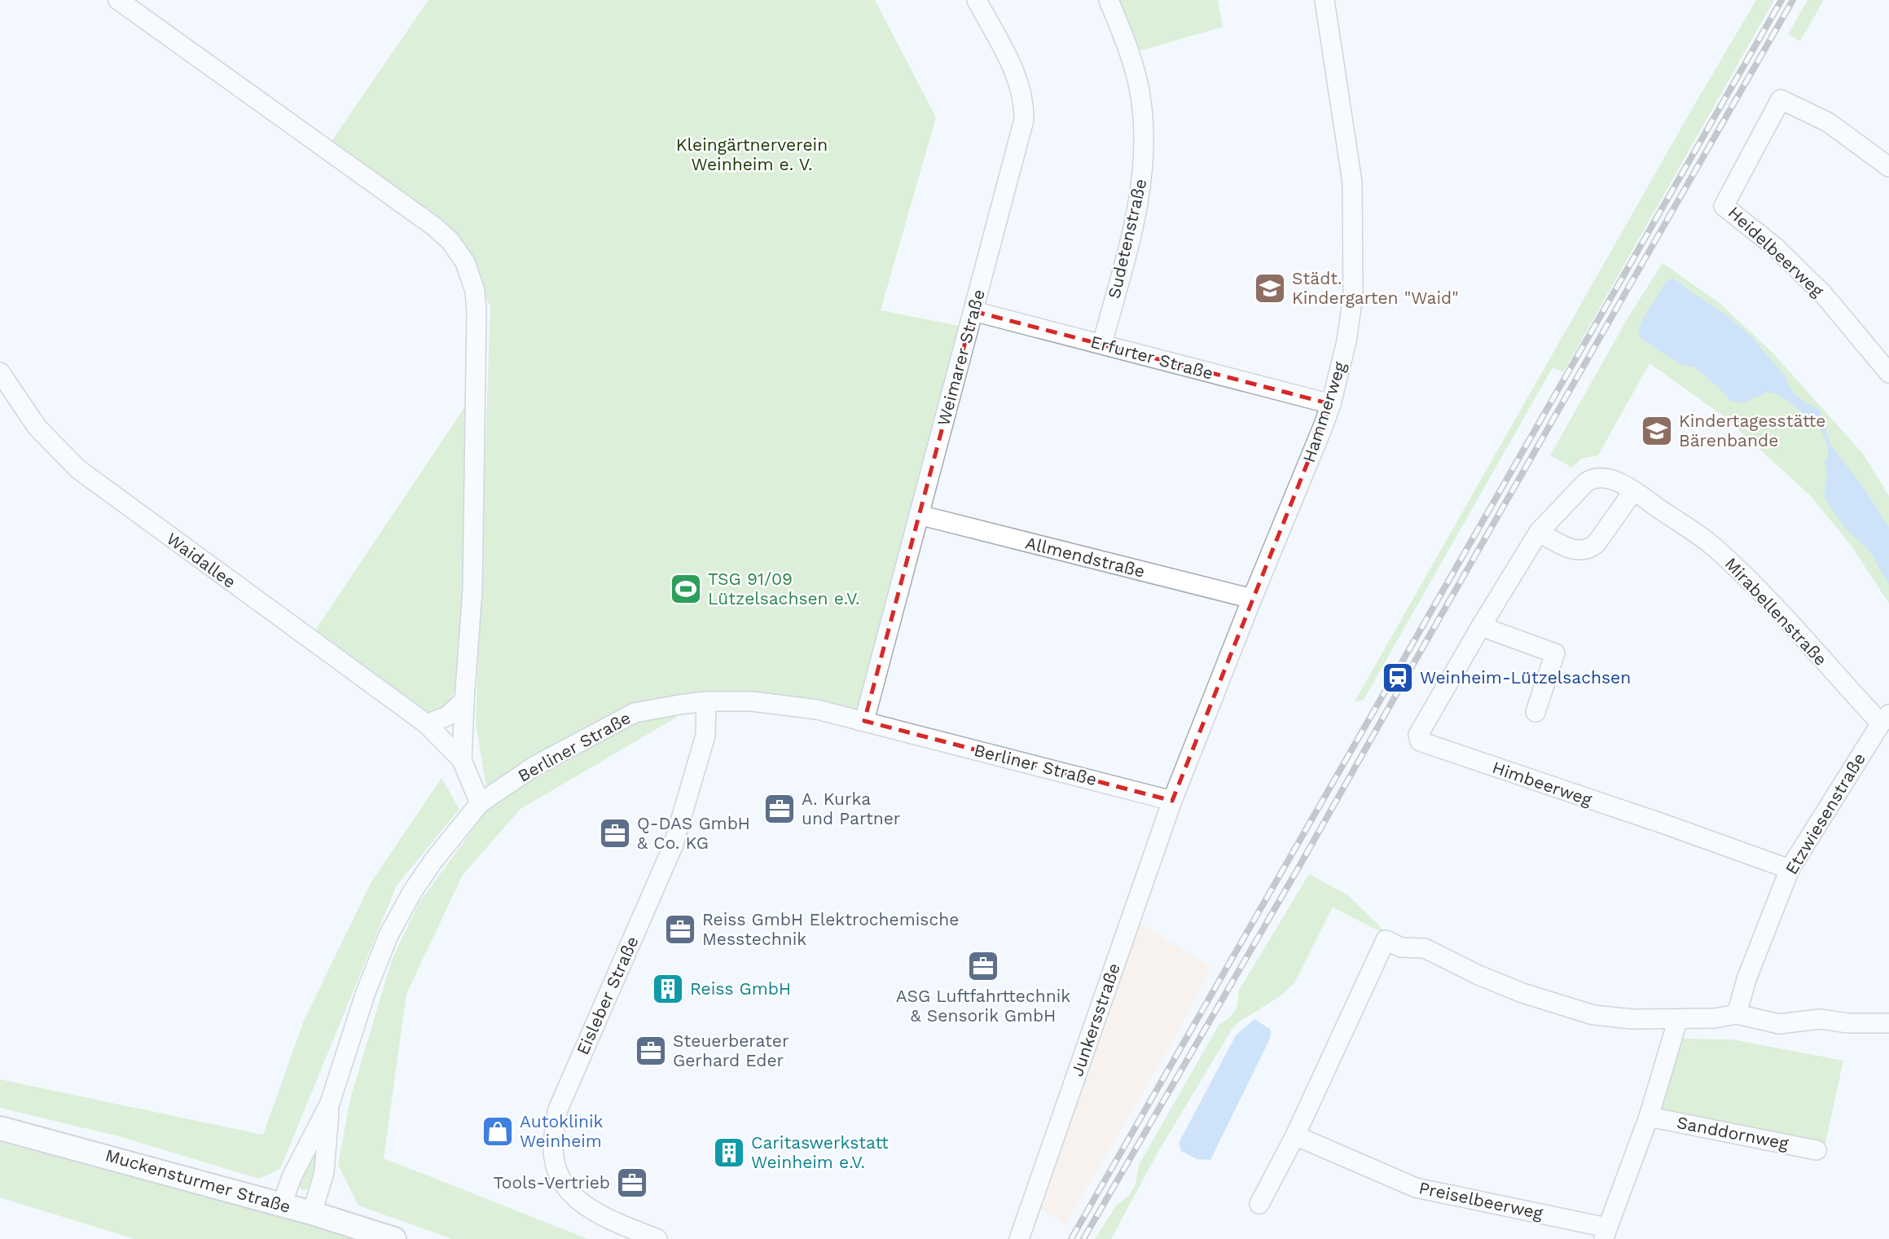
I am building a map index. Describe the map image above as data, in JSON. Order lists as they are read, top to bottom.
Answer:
{
  "streets": {
    "main road": ["Muckensturmer Straße"],
    "street": [
      "Sudetenstraße",
      "Heidelbeerweg",
      "Weimarer Straße",
      "Erfurter Straße",
      "Hammerweg",
      "Allmendstraße",
      "Waidallee",
      "Mirabellenstraße",
      "Berliner Straße",
      "Himbeerweg",
      "Etzwiesenstraße",
      "Eisleber Straße",
      "Junkersstraße",
      "Sanddornweg",
      "Preiselbeerweg"
    ]
  },
  "crossings": [
    ["Sudetenstraße", "Erfurter Straße"],
    ["Weimarer Straße", "Erfurter Straße"],
    ["Weimarer Straße", "Allmendstraße"],
    ["Weimarer Straße", "Berliner Straße"],
    ["Erfurter Straße", "Hammerweg"],
    ["Hammerweg", "Allmendstraße"],
    ["Hammerweg", "Berliner Straße"],
    ["Hammerweg", "Junkersstraße"],
    ["Waidallee", "Berliner Straße"],
    ["Mirabellenstraße", "Himbeerweg"],
    ["Mirabellenstraße", "Etzwiesenstraße"],
    ["Berliner Straße", "Eisleber Straße"],
    ["Berliner Straße", "Junkersstraße"],
    ["Berliner Straße", "Muckensturmer Straße"],
    ["Himbeerweg", "Etzwiesenstraße"]
  ],
  "parks": ["Kleingärtnerverein Weinheim e. V."],
  "places": {
    "school or university": ["Städt. Kindergarten \"Waid\"", "Kindertagesstätte Bärenbande"],
    "sports": ["TSG 91/09 Lützelsachsen e.V."],
    "station": ["Weinheim-Lützelsachsen"],
    "office": [
      "A. Kurka und Partner",
      "Q-DAS GmbH & Co. KG",
      "Reiss GmbH Elektrochemische Messtechnik",
      "ASG Luftfahrttechnik & Sensorik GmbH",
      "Steuerberater Gerhard Eder",
      "Tools-Vertrieb"
    ],
    "building": ["Reiss GmbH", "Caritaswerkstatt Weinheim e.V."],
    "shop": ["Autoklinik Weinheim"]
  }
}
